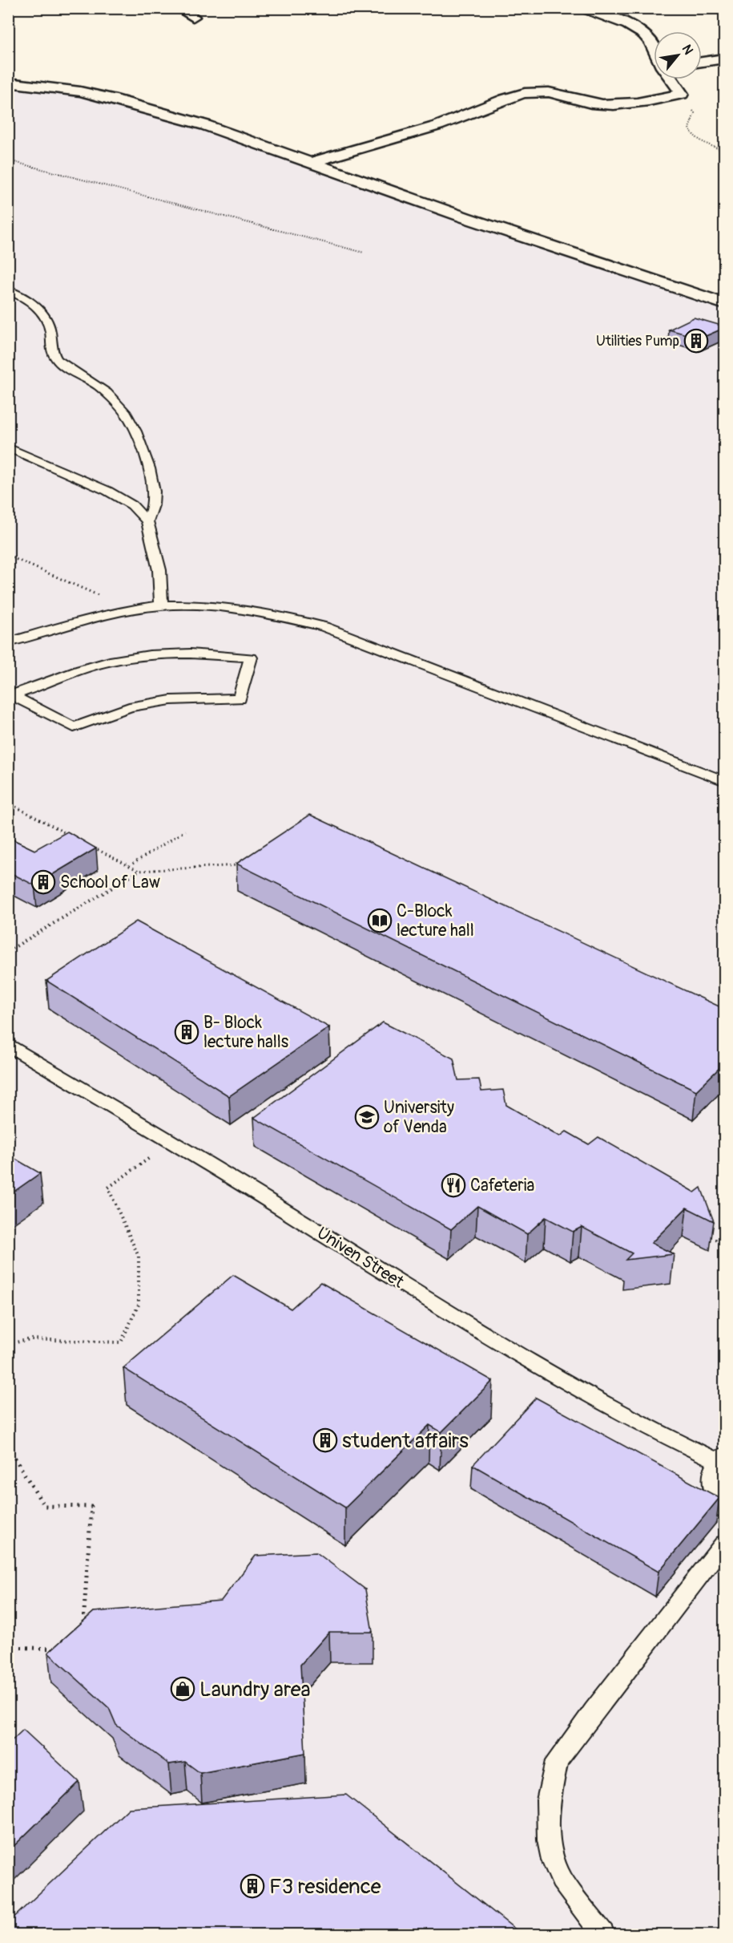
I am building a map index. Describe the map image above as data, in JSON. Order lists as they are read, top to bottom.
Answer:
{
  "streets": {
    "lane": ["Univen Street"]
  },
  "places": {
    "building": [
      "Utilities Pump",
      "School of Law",
      "B- Block lecture halls",
      "student affairs",
      "F3 residence"
    ],
    "library": ["C-Block lecture hall"],
    "school or university": ["University of Venda"],
    "restaurant": ["Cafeteria"],
    "shop": ["Laundry area"]
  },
  "north": "top right"
}
